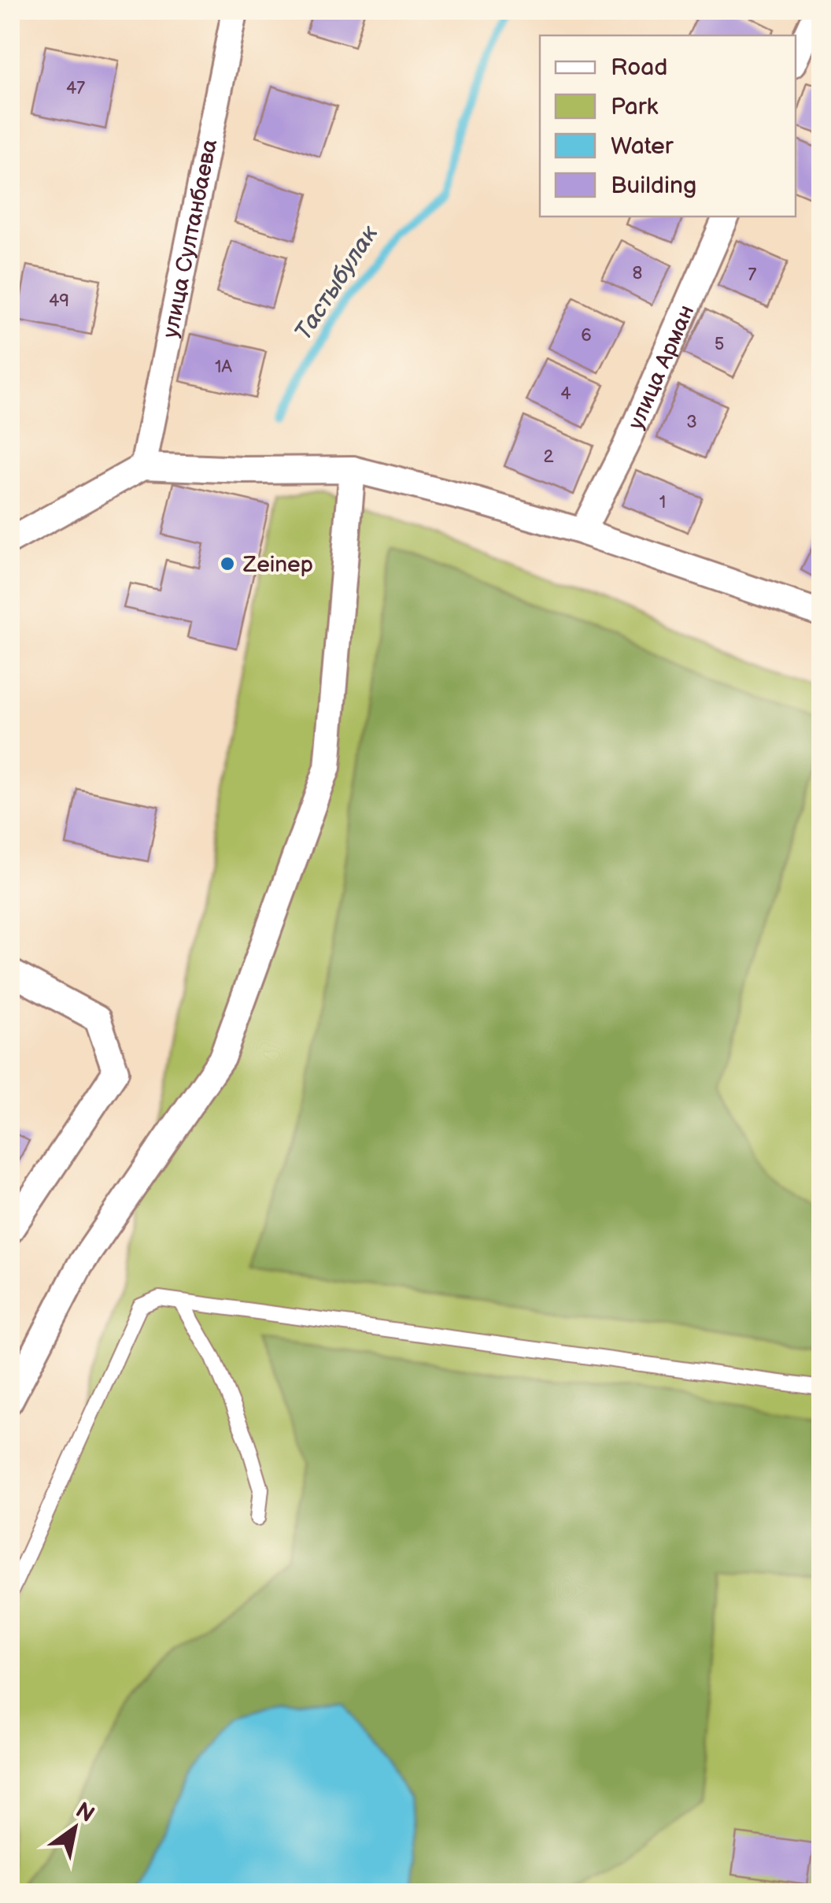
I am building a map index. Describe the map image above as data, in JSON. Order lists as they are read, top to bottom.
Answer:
{
  "streets": {
    "street": ["улица Султанбаева", "улица Арман"]
  },
  "water": ["Тастыбулак"],
  "places": ["Zeinep"],
  "house_numbers": [
    "47",
    "8",
    "7",
    "49",
    "6",
    "5",
    "1А",
    "4",
    "3",
    "2",
    "1"
  ],
  "legend": [
    "Road",
    "Park",
    "Water",
    "Building"
  ],
  "north": "top right"
}
